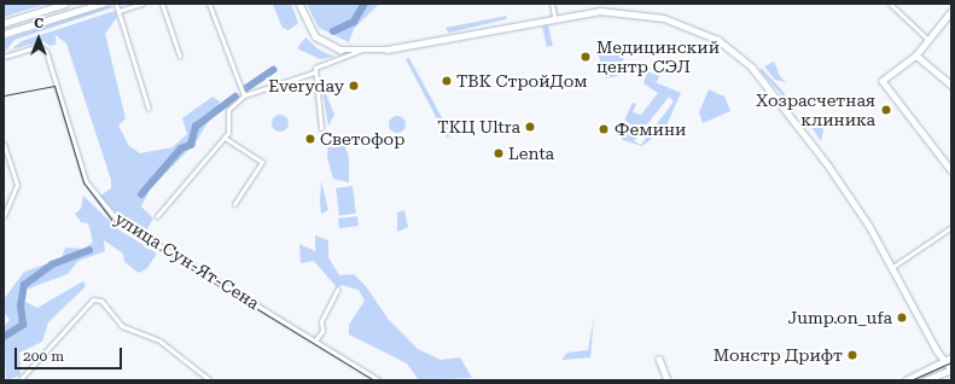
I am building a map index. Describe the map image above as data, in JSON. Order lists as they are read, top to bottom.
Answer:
{
  "streets": {
    "street": ["улица Сун-Ят-Сена"]
  },
  "places": [
    "Медицинский центр СЭЛ",
    "ТВК СтройДом",
    "Everyday",
    "Хозрасчетная клиника",
    "ТКЦ Ultra",
    "Фемини",
    "Светофор",
    "Lenta",
    "Jump.on_ufa",
    "Монстр Дрифт"
  ],
  "scale_bar": "200 m",
  "north": "top"
}
